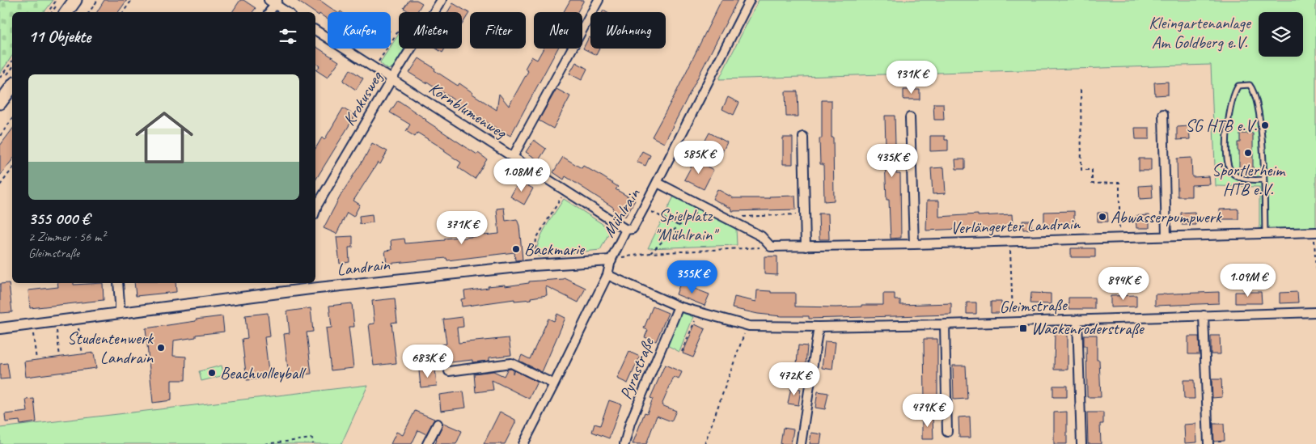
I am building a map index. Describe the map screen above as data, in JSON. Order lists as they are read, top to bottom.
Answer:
{
  "streets": {
    "street": [
      "Krokusweg",
      "Kornblumenweg",
      "Mühlrain",
      "Verlängerter Landrain",
      "Landrain",
      "Gleimstraße",
      "Pyrastraße"
    ]
  },
  "crossings": [
    ["Krokusweg", "Kornblumenweg"],
    ["Kornblumenweg", "Mühlrain"],
    ["Mühlrain", "Landrain"],
    ["Mühlrain", "Gleimstraße"],
    ["Gleimstraße", "Pyrastraße"]
  ],
  "parks": ["Kleingartenanlage Am Goldberg e.V.", "Spielplatz \"Mühlrain\""],
  "places": {
    "other": [
      "SG HTB e.V.",
      "Sportlerheim HTB e.V.",
      "Abwasserpumpwerk",
      "Backmarie",
      "Studentenwerk Landrain",
      "Beachvolleyball"
    ],
    "transit": ["Wackenroderstraße"]
  },
  "page": {
    "chip": [
      "Kaufen",
      "Mieten",
      "Filter",
      "Neu",
      "Wohnung"
    ],
    "heading": "11 Objekte",
    "price": [
      "931K €",
      "585K €",
      "435K €",
      "1.08M €",
      "371K €",
      "355K €",
      "1.09M €",
      "894K €",
      "683K €",
      "472K €",
      "479K €"
    ],
    "list": [
      {
        "name": "355 000 €",
        "note": "2 Zimmer · 56 m² · Gleimstraße"
      }
    ]
  }
}
